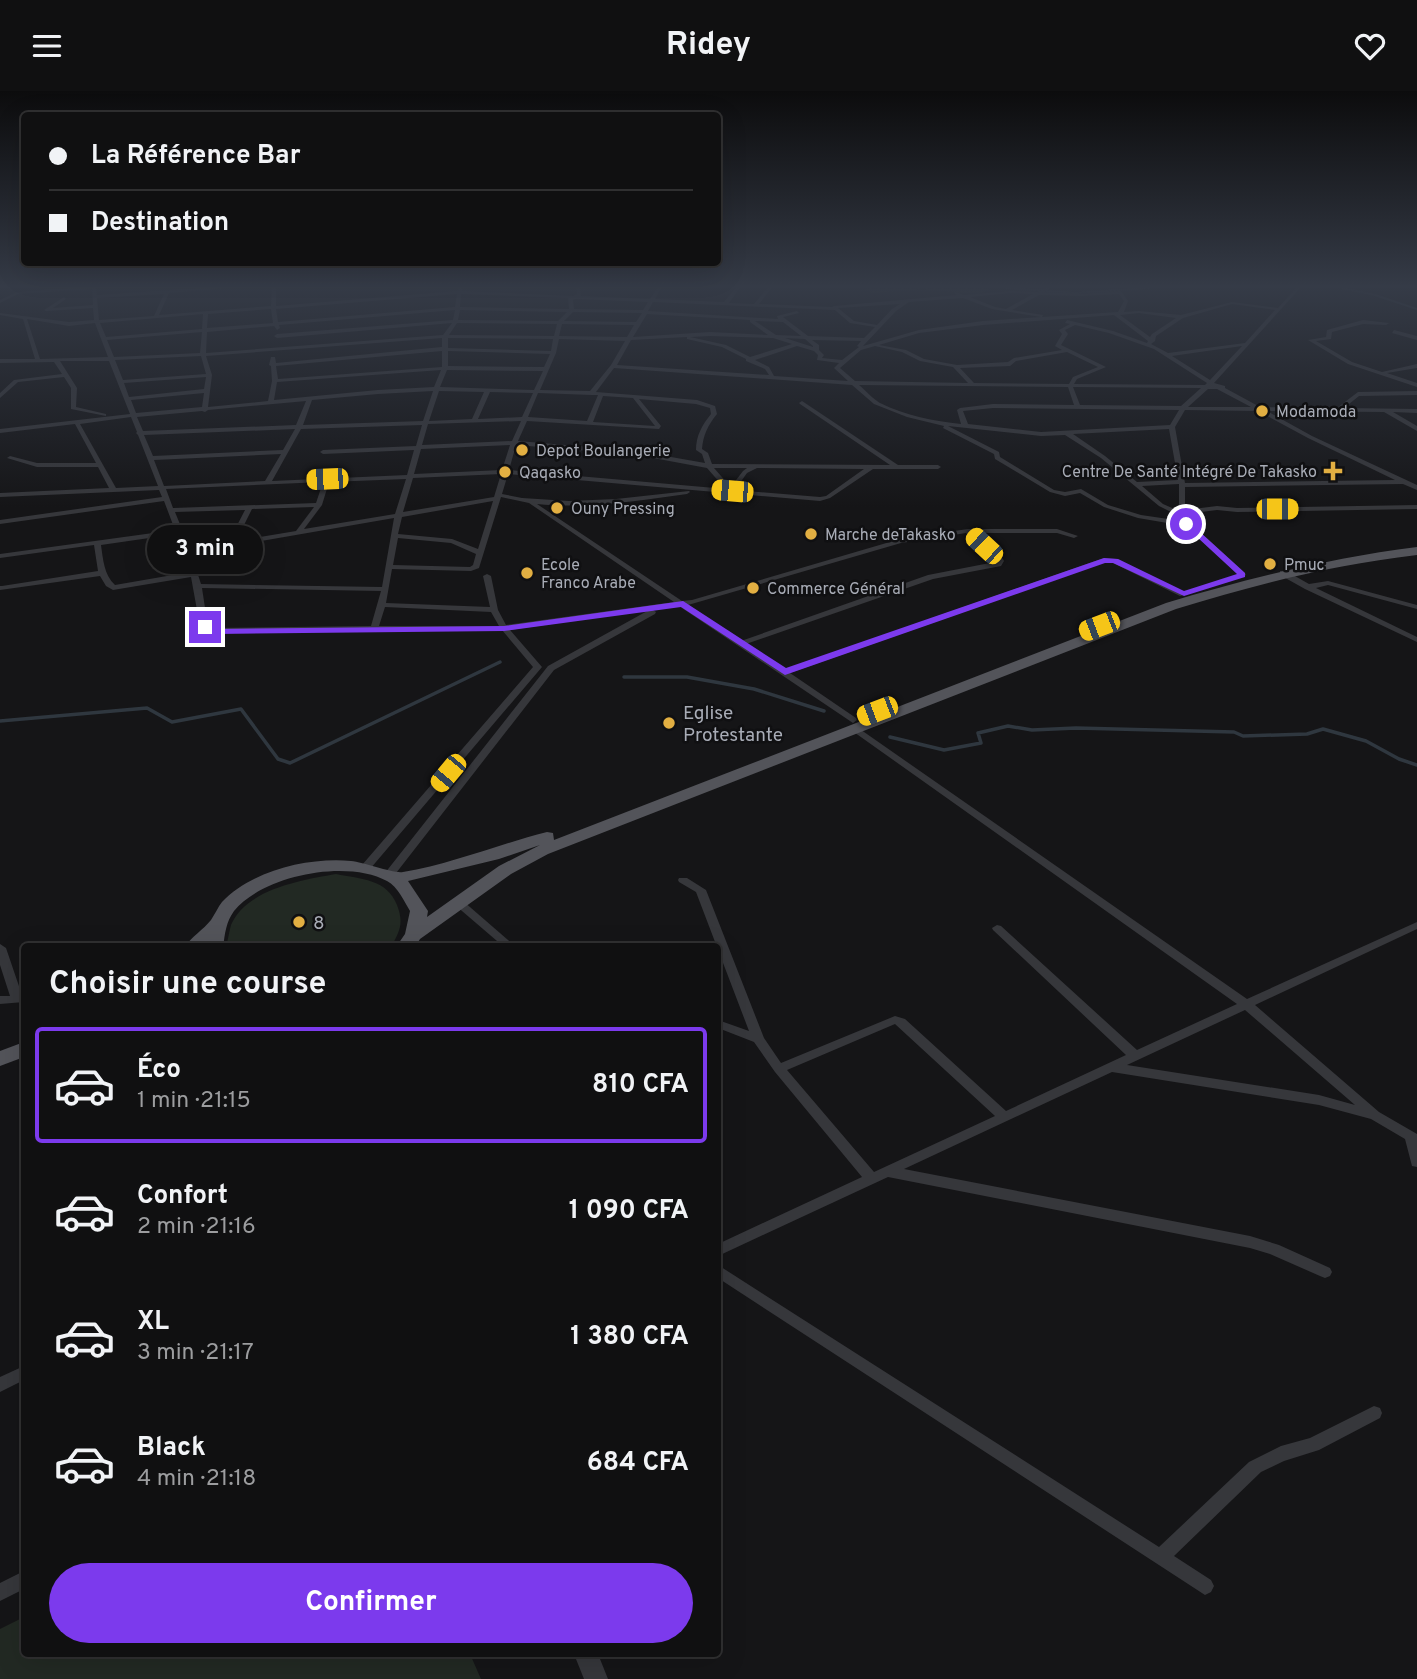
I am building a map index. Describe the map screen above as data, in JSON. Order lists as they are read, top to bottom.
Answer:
{
  "places": {
    "other": [
      "Modamoda",
      "Depot Boulangerie",
      "Qaqasko",
      "Ouny Pressing",
      "Marche deTakasko",
      "Pmuc",
      "Ecole Franco Arabe",
      "Commerce Général",
      "Eglise Protestante",
      "8"
    ],
    "health": ["Centre De Santé Intégré De Takasko"]
  },
  "page": {
    "header": "Ridey",
    "banner": ["La Référence Bar", "Destination"],
    "bubble": "3 min",
    "heading": "Choisir une course",
    "list": [
      {
        "name": "Éco",
        "note": "1 min · 21:15",
        "value": "810 CFA"
      },
      {
        "name": "Confort",
        "note": "2 min · 21:16",
        "value": "1 090 CFA"
      },
      {
        "name": "XL",
        "note": "3 min · 21:17",
        "value": "1 380 CFA"
      },
      {
        "name": "Black",
        "note": "4 min · 21:18",
        "value": "684 CFA"
      }
    ],
    "buttons": "Confirmer"
  }
}
